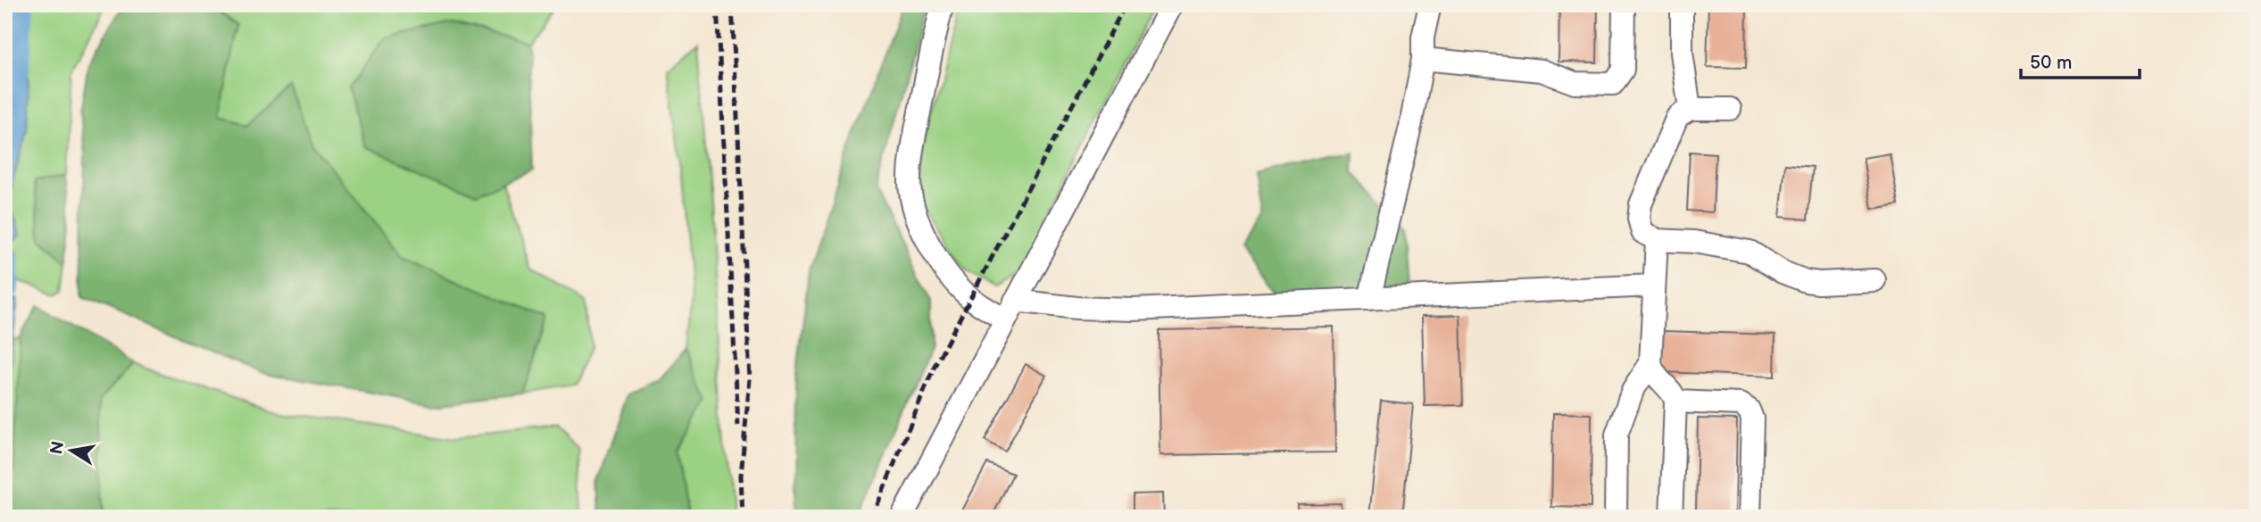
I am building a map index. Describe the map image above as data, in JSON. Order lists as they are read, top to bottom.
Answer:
{
  "scale_bar": "50 m",
  "north": "left"
}
